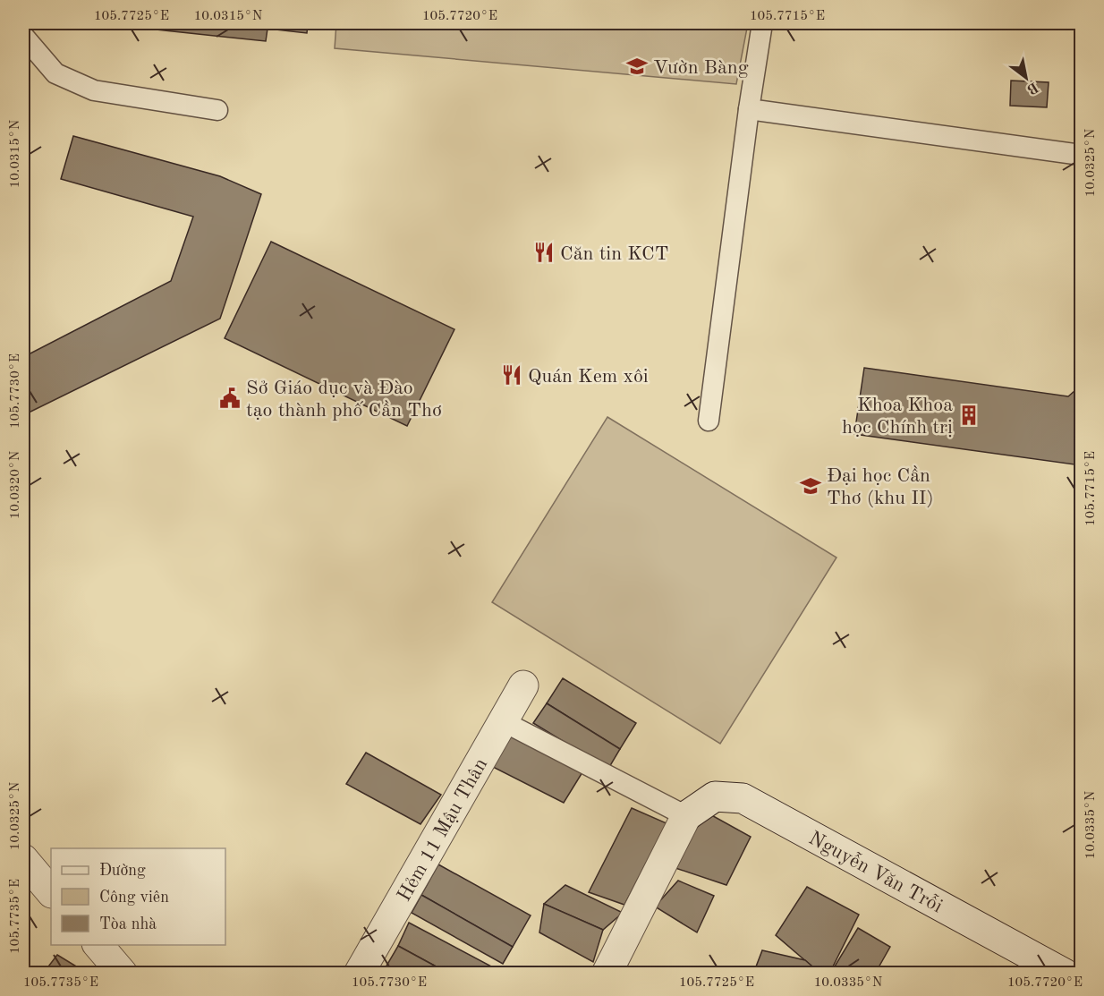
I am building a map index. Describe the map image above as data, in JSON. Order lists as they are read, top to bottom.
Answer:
{
  "streets": {
    "street": ["Hẻm 11 Mậu Thân", "Nguyễn Văn Trỗi"]
  },
  "places": {
    "school or university": ["Vườn Bàng", "Đại học Cần Thơ (khu II)"],
    "restaurant": ["Căn tin KCT", "Quán Kem xôi"],
    "public building": ["Sở Giáo dục và Đào tạo thành phố Cần Thơ"],
    "building": ["Khoa Khoa học Chính trị"]
  },
  "legend": ["Đường", "Công viên", "Tòa nhà"],
  "north": "bottom right",
  "coordinates": [
    "105.7725°E",
    "10.0315°N",
    "105.7720°E",
    "105.7715°E",
    "10.0325°N",
    "105.7730°E",
    "10.0320°N",
    "10.0335°N",
    "105.7735°E"
  ]
}
